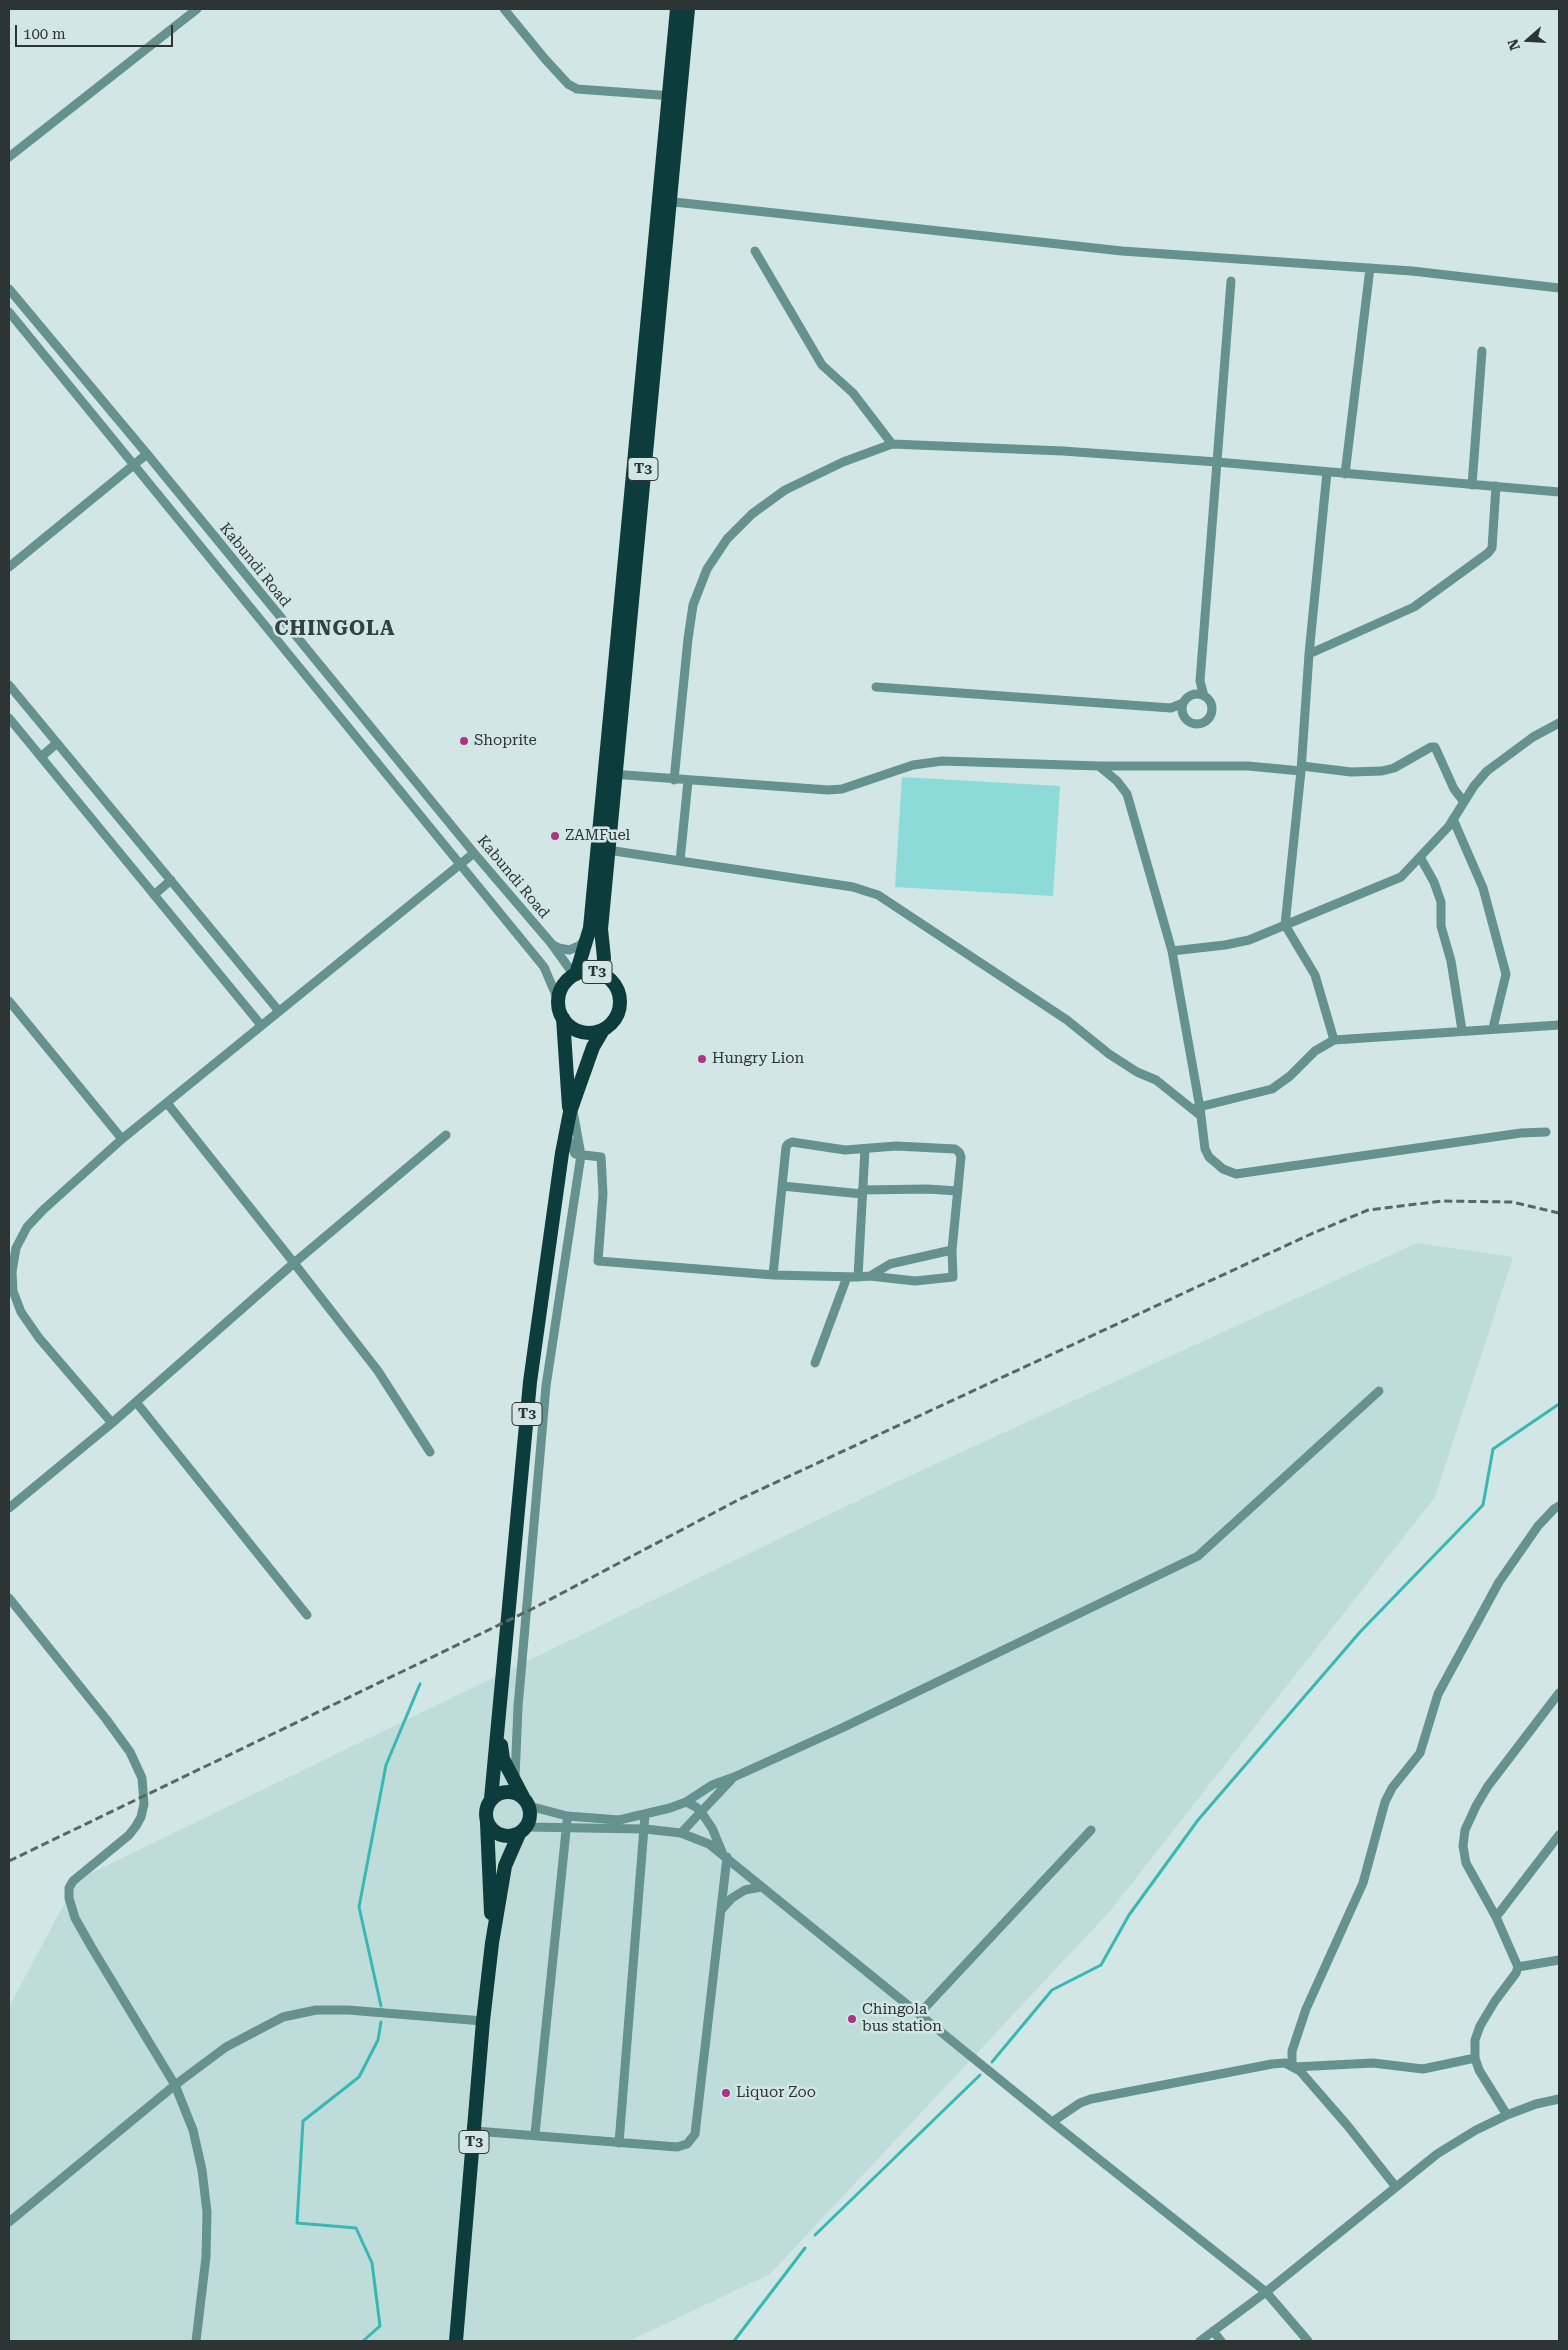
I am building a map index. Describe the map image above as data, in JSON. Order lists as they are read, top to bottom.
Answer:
{
  "streets": {
    "highway": ["T3"],
    "street": ["Kabundi Road"]
  },
  "crossings": [
    ["T3", "Kabundi Road"]
  ],
  "districts": ["CHINGOLA"],
  "places": [
    "Shoprite",
    "ZAMFuel",
    "Hungry Lion",
    "Chingola bus station",
    "Liquor Zoo"
  ],
  "scale_bar": "100 m",
  "north": "left"
}
